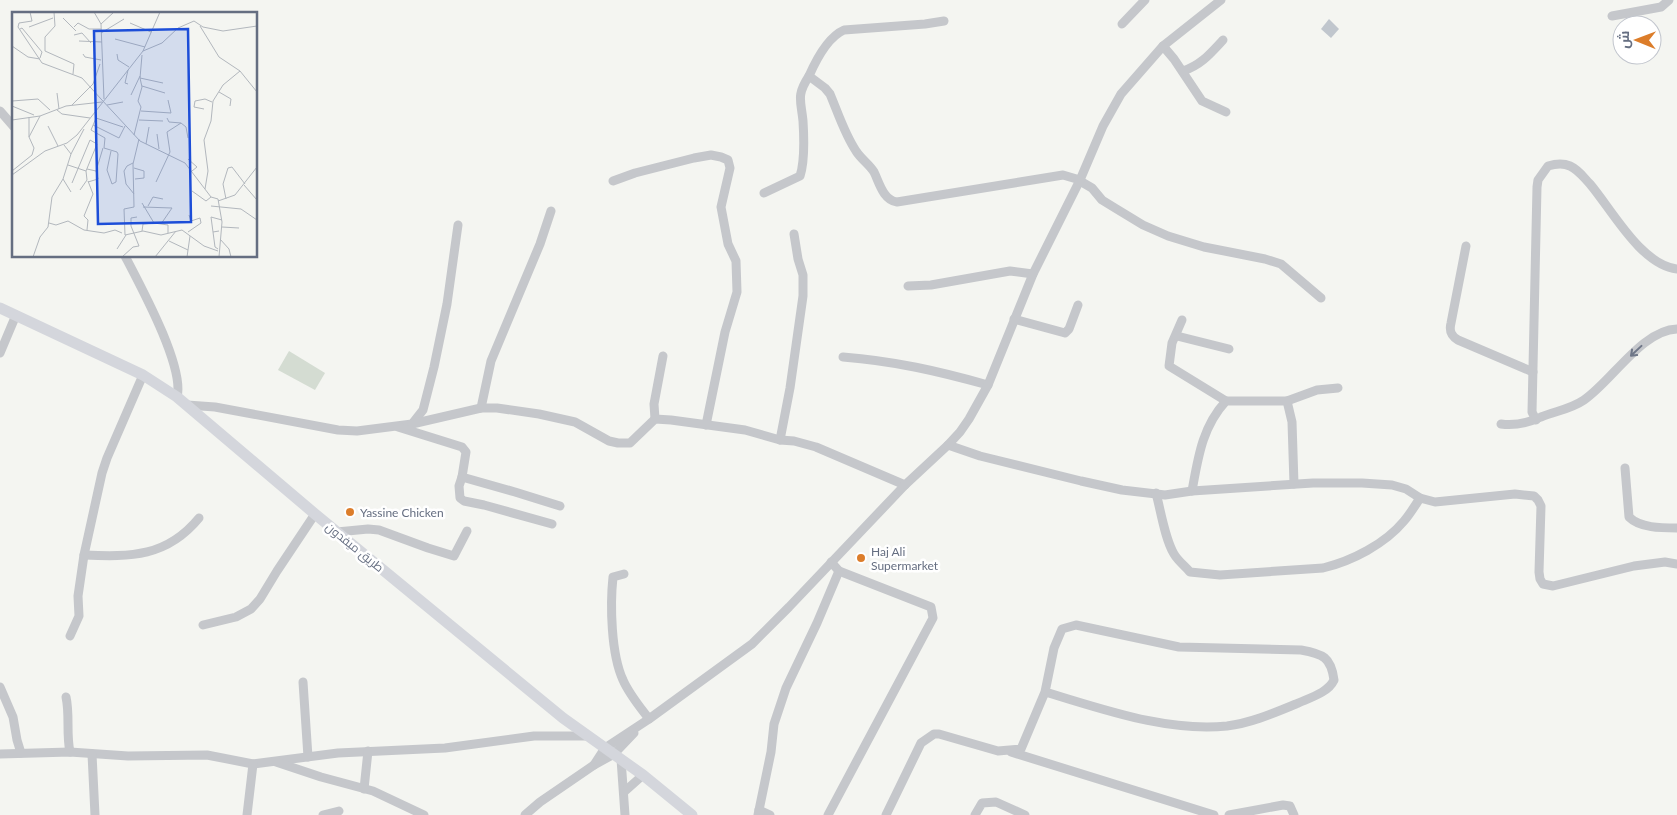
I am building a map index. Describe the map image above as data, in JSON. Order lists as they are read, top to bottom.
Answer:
{
  "streets": {
    "main road": ["طريق ميفدون"]
  },
  "places": ["Yassine Chicken", "Haj Ali Supermarket"],
  "north": "left"
}
